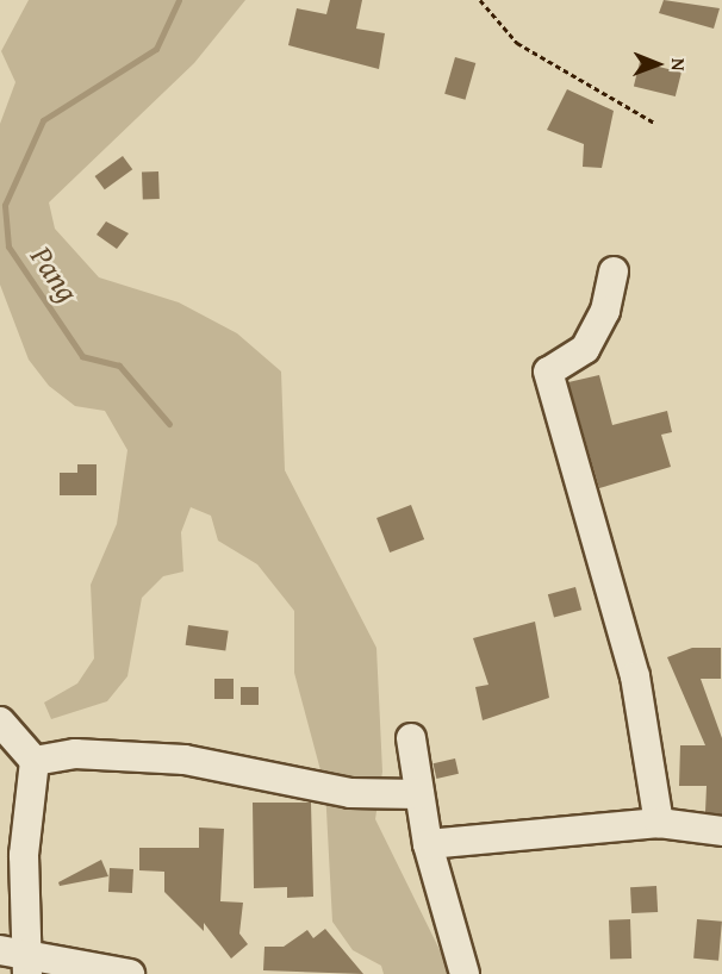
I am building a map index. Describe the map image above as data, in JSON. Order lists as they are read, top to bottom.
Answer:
{
  "water": ["Pang"],
  "north": "right"
}
